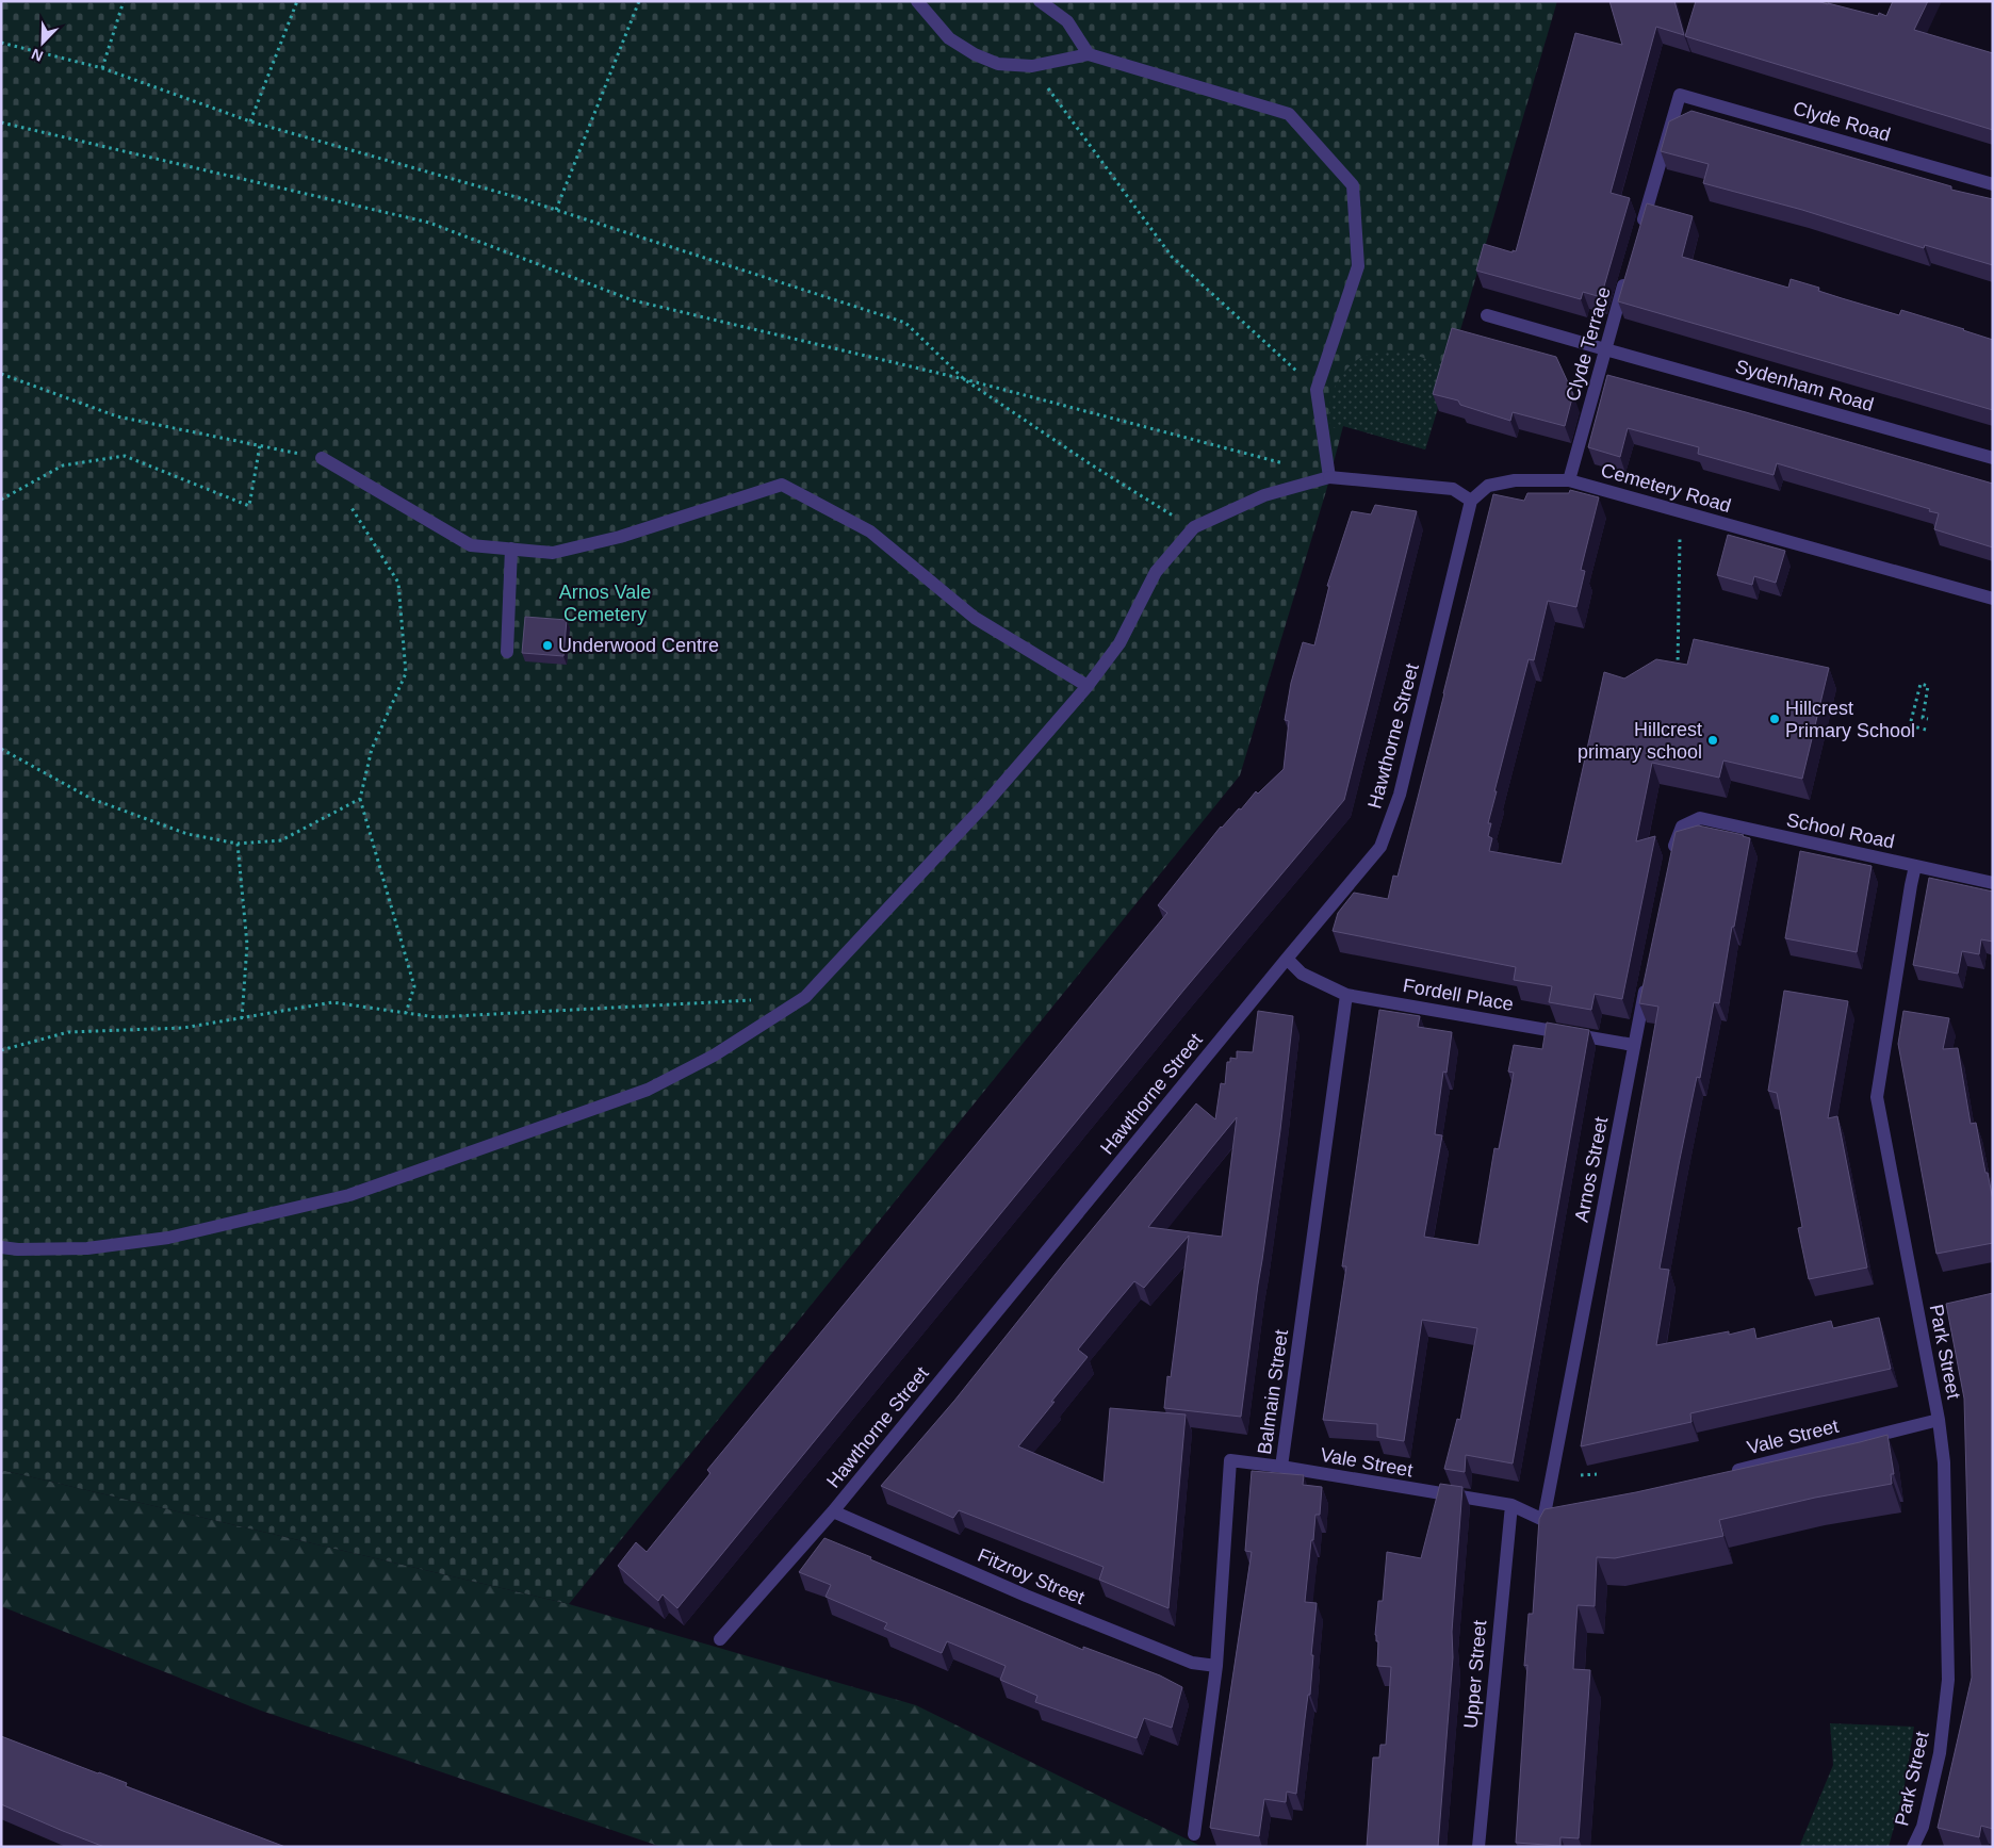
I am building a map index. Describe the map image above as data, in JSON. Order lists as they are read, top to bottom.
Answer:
{
  "streets": {
    "street": [
      "Clyde Road",
      "Clyde Terrace",
      "Sydenham Road",
      "Cemetery Road",
      "Hawthorne Street",
      "School Road",
      "Fordell Place",
      "Arnos Street",
      "Park Street",
      "Balmain Street",
      "Vale Street",
      "Fitzroy Street",
      "Upper Street"
    ]
  },
  "crossings": [
    ["Clyde Terrace", "Sydenham Road"],
    ["Clyde Terrace", "Cemetery Road"],
    ["Cemetery Road", "Hawthorne Street"],
    ["Hawthorne Street", "Fordell Place"],
    ["Hawthorne Street", "Fitzroy Street"],
    ["School Road", "Park Street"],
    ["Fordell Place", "Arnos Street"],
    ["Fordell Place", "Balmain Street"],
    ["Arnos Street", "Vale Street"],
    ["Park Street", "Vale Street"],
    ["Balmain Street", "Vale Street"],
    ["Balmain Street", "Fitzroy Street"],
    ["Vale Street", "Upper Street"]
  ],
  "parks": ["Arnos Vale Cemetery"],
  "places": ["Underwood Centre", "Hillcrest Primary School", "Hillcrest primary school"],
  "north": "bottom left"
}
